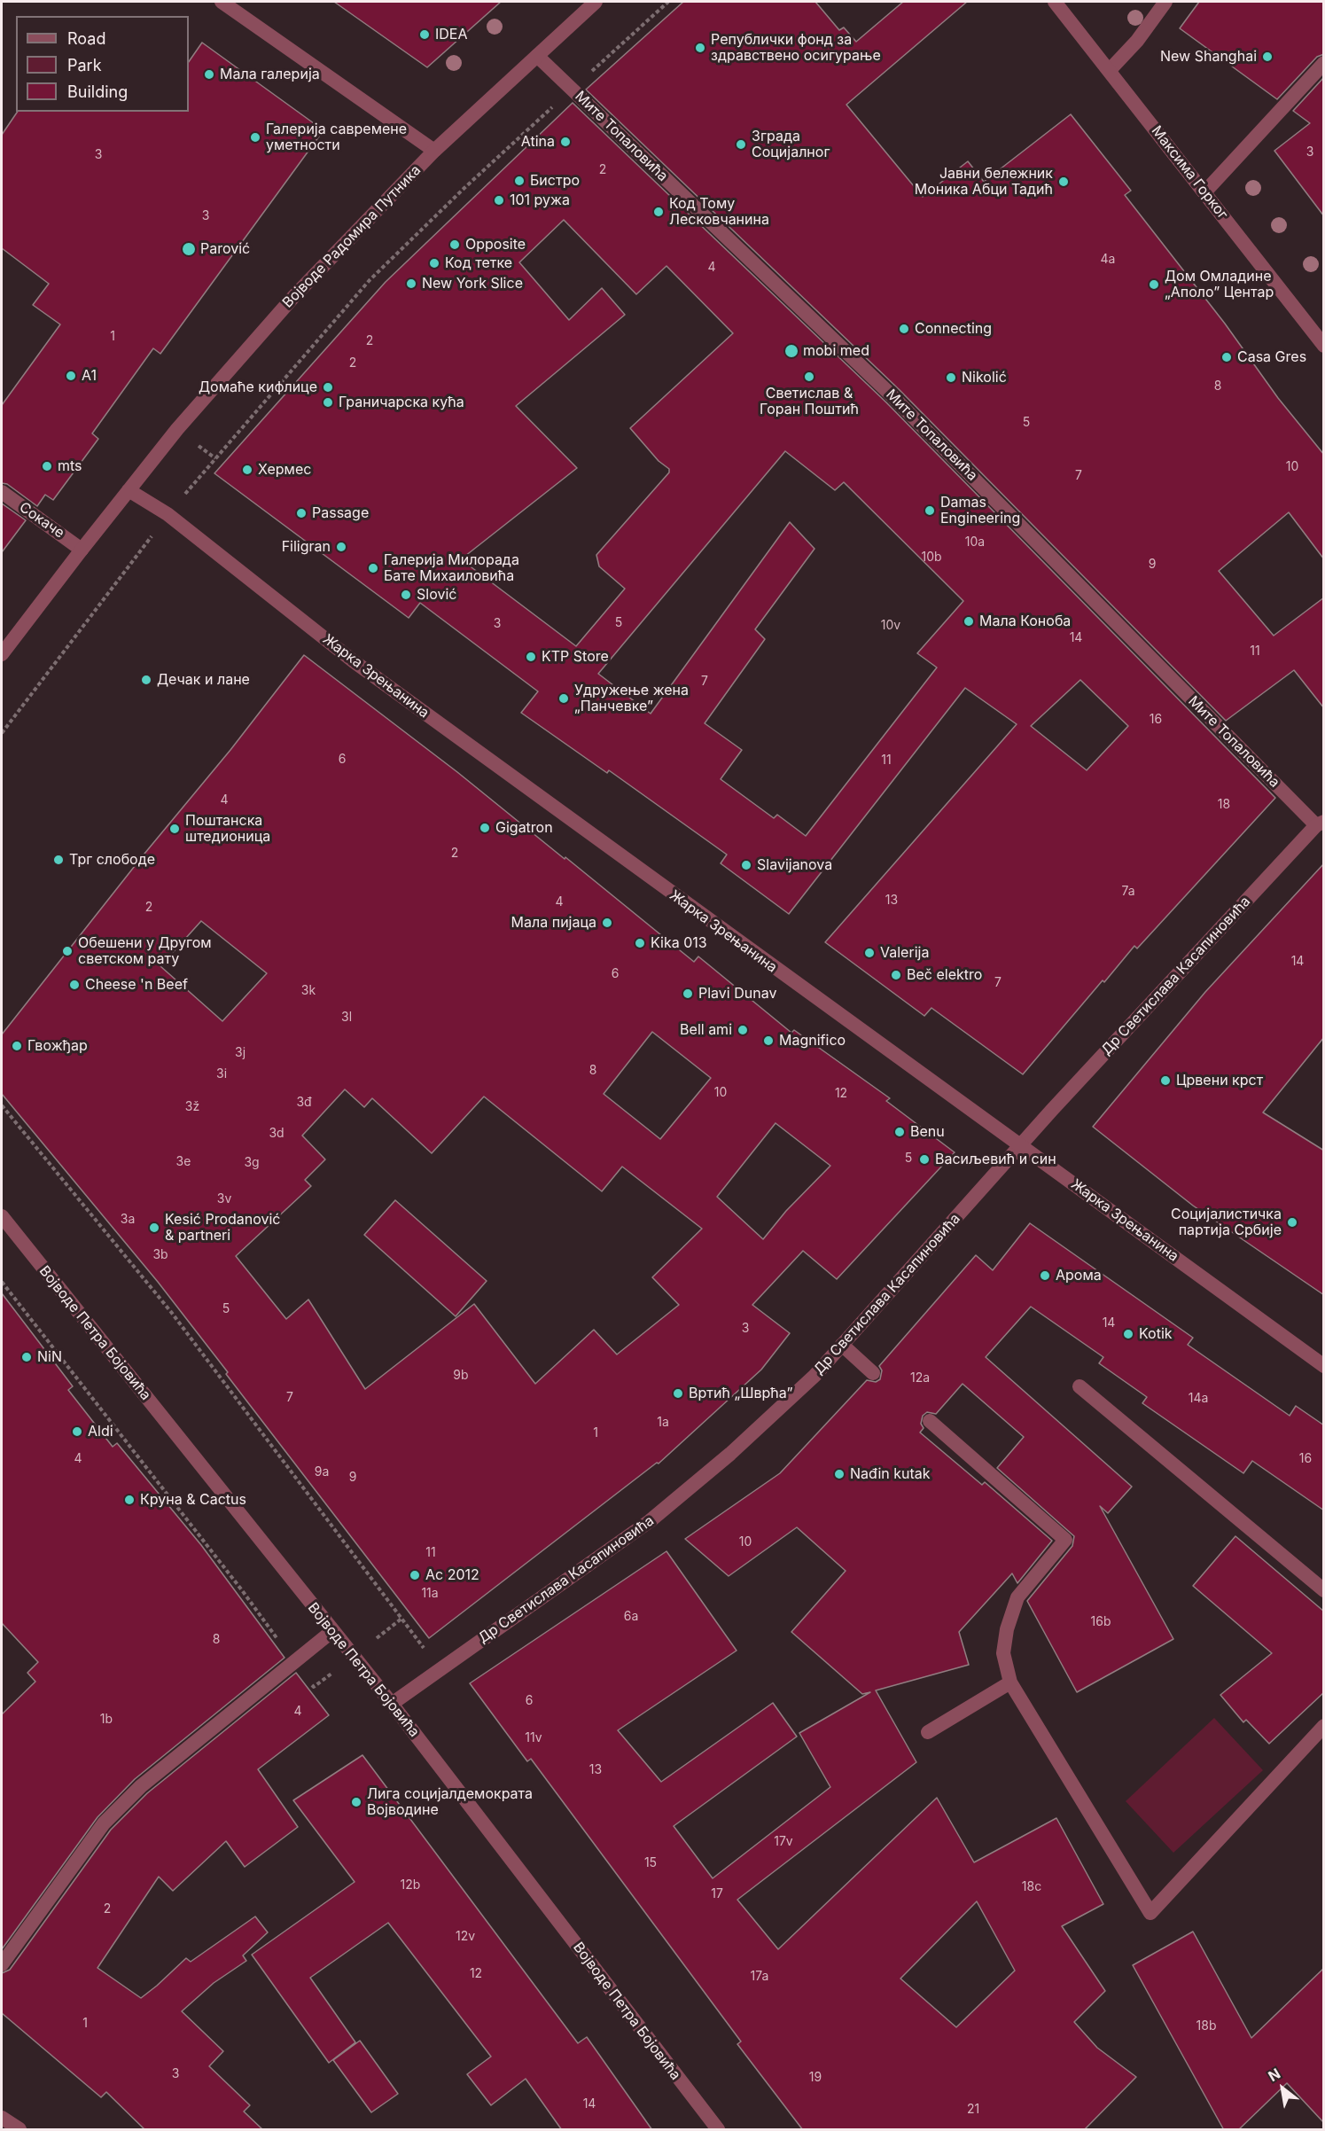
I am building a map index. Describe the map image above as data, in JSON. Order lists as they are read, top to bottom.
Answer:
{
  "streets": {
    "street": [
      "Мите Топаловића",
      "Максима Горког",
      "Војводе Радомира Путника",
      "Сокаче",
      "Жарка Зрењанина",
      "Др Светислава Касапиновића",
      "Војводе Петра Бојовића"
    ]
  },
  "crossings": [
    ["Мите Топаловића", "Војводе Радомира Путника"],
    ["Мите Топаловића", "Др Светислава Касапиновића"],
    ["Војводе Радомира Путника", "Жарка Зрењанина"],
    ["Жарка Зрењанина", "Др Светислава Касапиновића"],
    ["Др Светислава Касапиновића", "Војводе Петра Бојовића"]
  ],
  "places": [
    "IDEA",
    "Републички фонд за здравствено осигурање",
    "New Shanghai",
    "Мала галерија",
    "Галерија савремене уметности",
    "Atina",
    "Зграда Социјалног",
    "Бистро",
    "Јавни бележник Моника Абци Тадић",
    "101 ружа",
    "Код Тому Лесковчанина",
    "Opposite",
    "Parović",
    "Код тетке",
    "New York Slice",
    "Дом Омладине „Аполо” Центар",
    "Connecting",
    "mobi med",
    "Casa Gres",
    "A1",
    "Светислав & Горан Поштић",
    "Nikolić",
    "Домаће кифлице",
    "Граничарска кућа",
    "mts",
    "Хермес",
    "Damas Engineering",
    "Passage",
    "Filigran",
    "Галерија Милорада Бате Михаиловића",
    "Slović",
    "Мала Коноба",
    "KTP Store",
    "Дечак и лане",
    "Удружење жена „Панчевке”",
    "Gigatron",
    "Поштанска штедионица",
    "Трг слободе",
    "Slavijanova",
    "Мала пијаца",
    "Kika 013",
    "Обешени у Другом светском рату",
    "Valerija",
    "Beč elektro",
    "Cheese 'n Beef",
    "Plavi Dunav",
    "Bell ami",
    "Magnifico",
    "Гвожђар",
    "Црвени крст",
    "Benu",
    "Васиљевић и син",
    "Социјалистичка партија Србије",
    "Kesić Prodanović & partneri",
    "Арома",
    "Kotik",
    "NiN",
    "Вртић „Шврћа”",
    "Aldi",
    "Nađin kutak",
    "Круна & Cactus",
    "Ас 2012",
    "Лига социјалдемократа Војводине"
  ],
  "house_numbers": [
    "3",
    "3",
    "2",
    "3",
    "4a",
    "4",
    "1",
    "2",
    "2",
    "8",
    "5",
    "10",
    "7",
    "10a",
    "10b",
    "9",
    "5",
    "3",
    "10v",
    "14",
    "11",
    "7",
    "16",
    "6",
    "11",
    "4",
    "18",
    "2",
    "7a",
    "13",
    "4",
    "2",
    "14",
    "6",
    "7",
    "3k",
    "3l",
    "3j",
    "8",
    "3i",
    "10",
    "12",
    "3đ",
    "3ž",
    "3d",
    "5",
    "3e",
    "3g",
    "3v",
    "3a",
    "3b",
    "5",
    "14",
    "3",
    "9b",
    "12a",
    "7",
    "14a",
    "1a",
    "1",
    "4",
    "16",
    "9a",
    "9",
    "10",
    "11",
    "11a",
    "6a",
    "16b",
    "8",
    "6",
    "4",
    "1b",
    "11v",
    "13",
    "17v",
    "15",
    "12b",
    "18c",
    "17",
    "2",
    "12v",
    "12",
    "17a",
    "1",
    "18b",
    "3",
    "19",
    "14",
    "21"
  ],
  "legend": ["Road", "Park", "Building"],
  "north": "top left"
}
